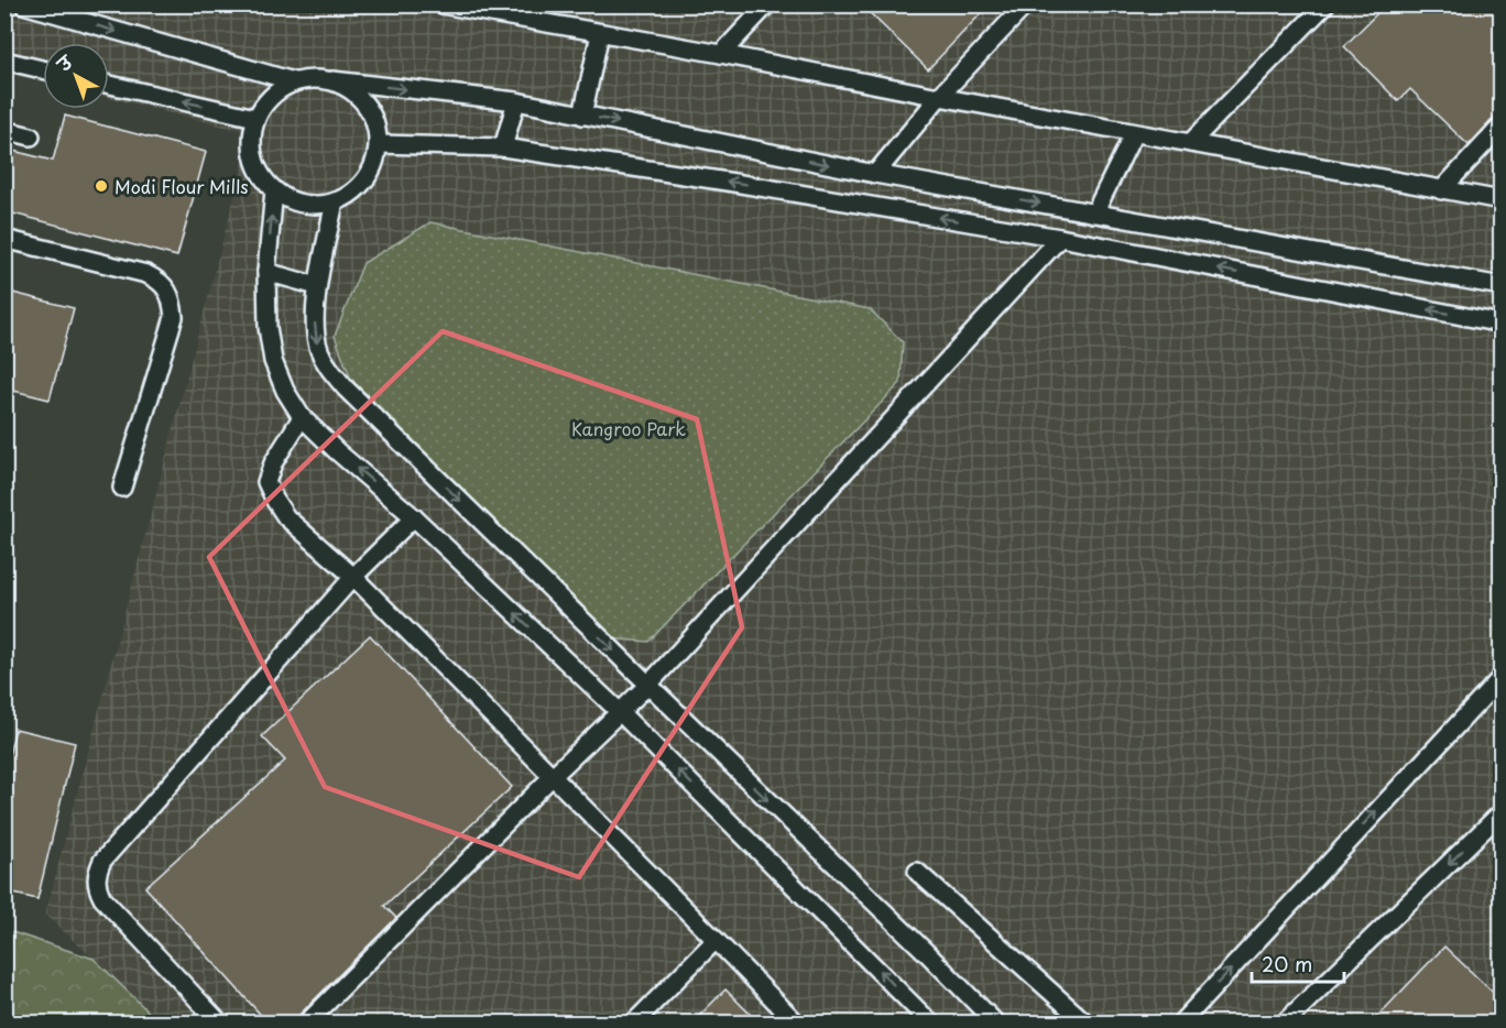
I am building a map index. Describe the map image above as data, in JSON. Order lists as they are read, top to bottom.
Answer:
{
  "parks": ["Kangroo Park"],
  "places": ["Modi Flour Mills"],
  "scale_bar": "20 m",
  "north": "top left"
}
